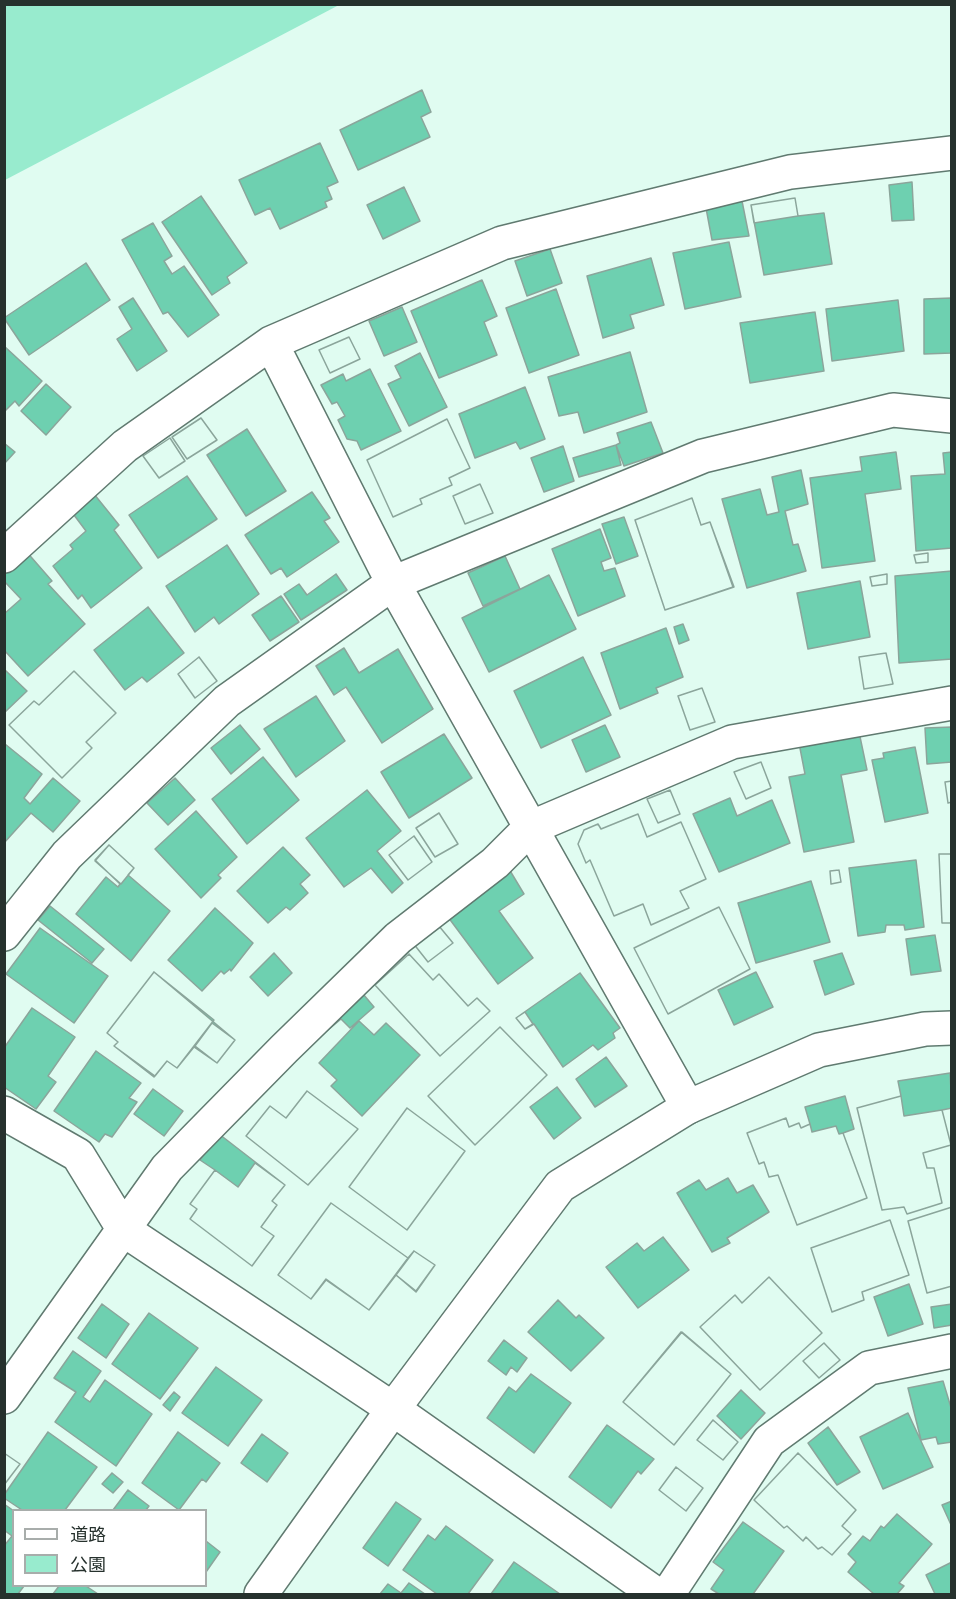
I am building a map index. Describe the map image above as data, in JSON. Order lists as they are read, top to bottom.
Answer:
{
  "legend": ["道路", "公園"]
}
